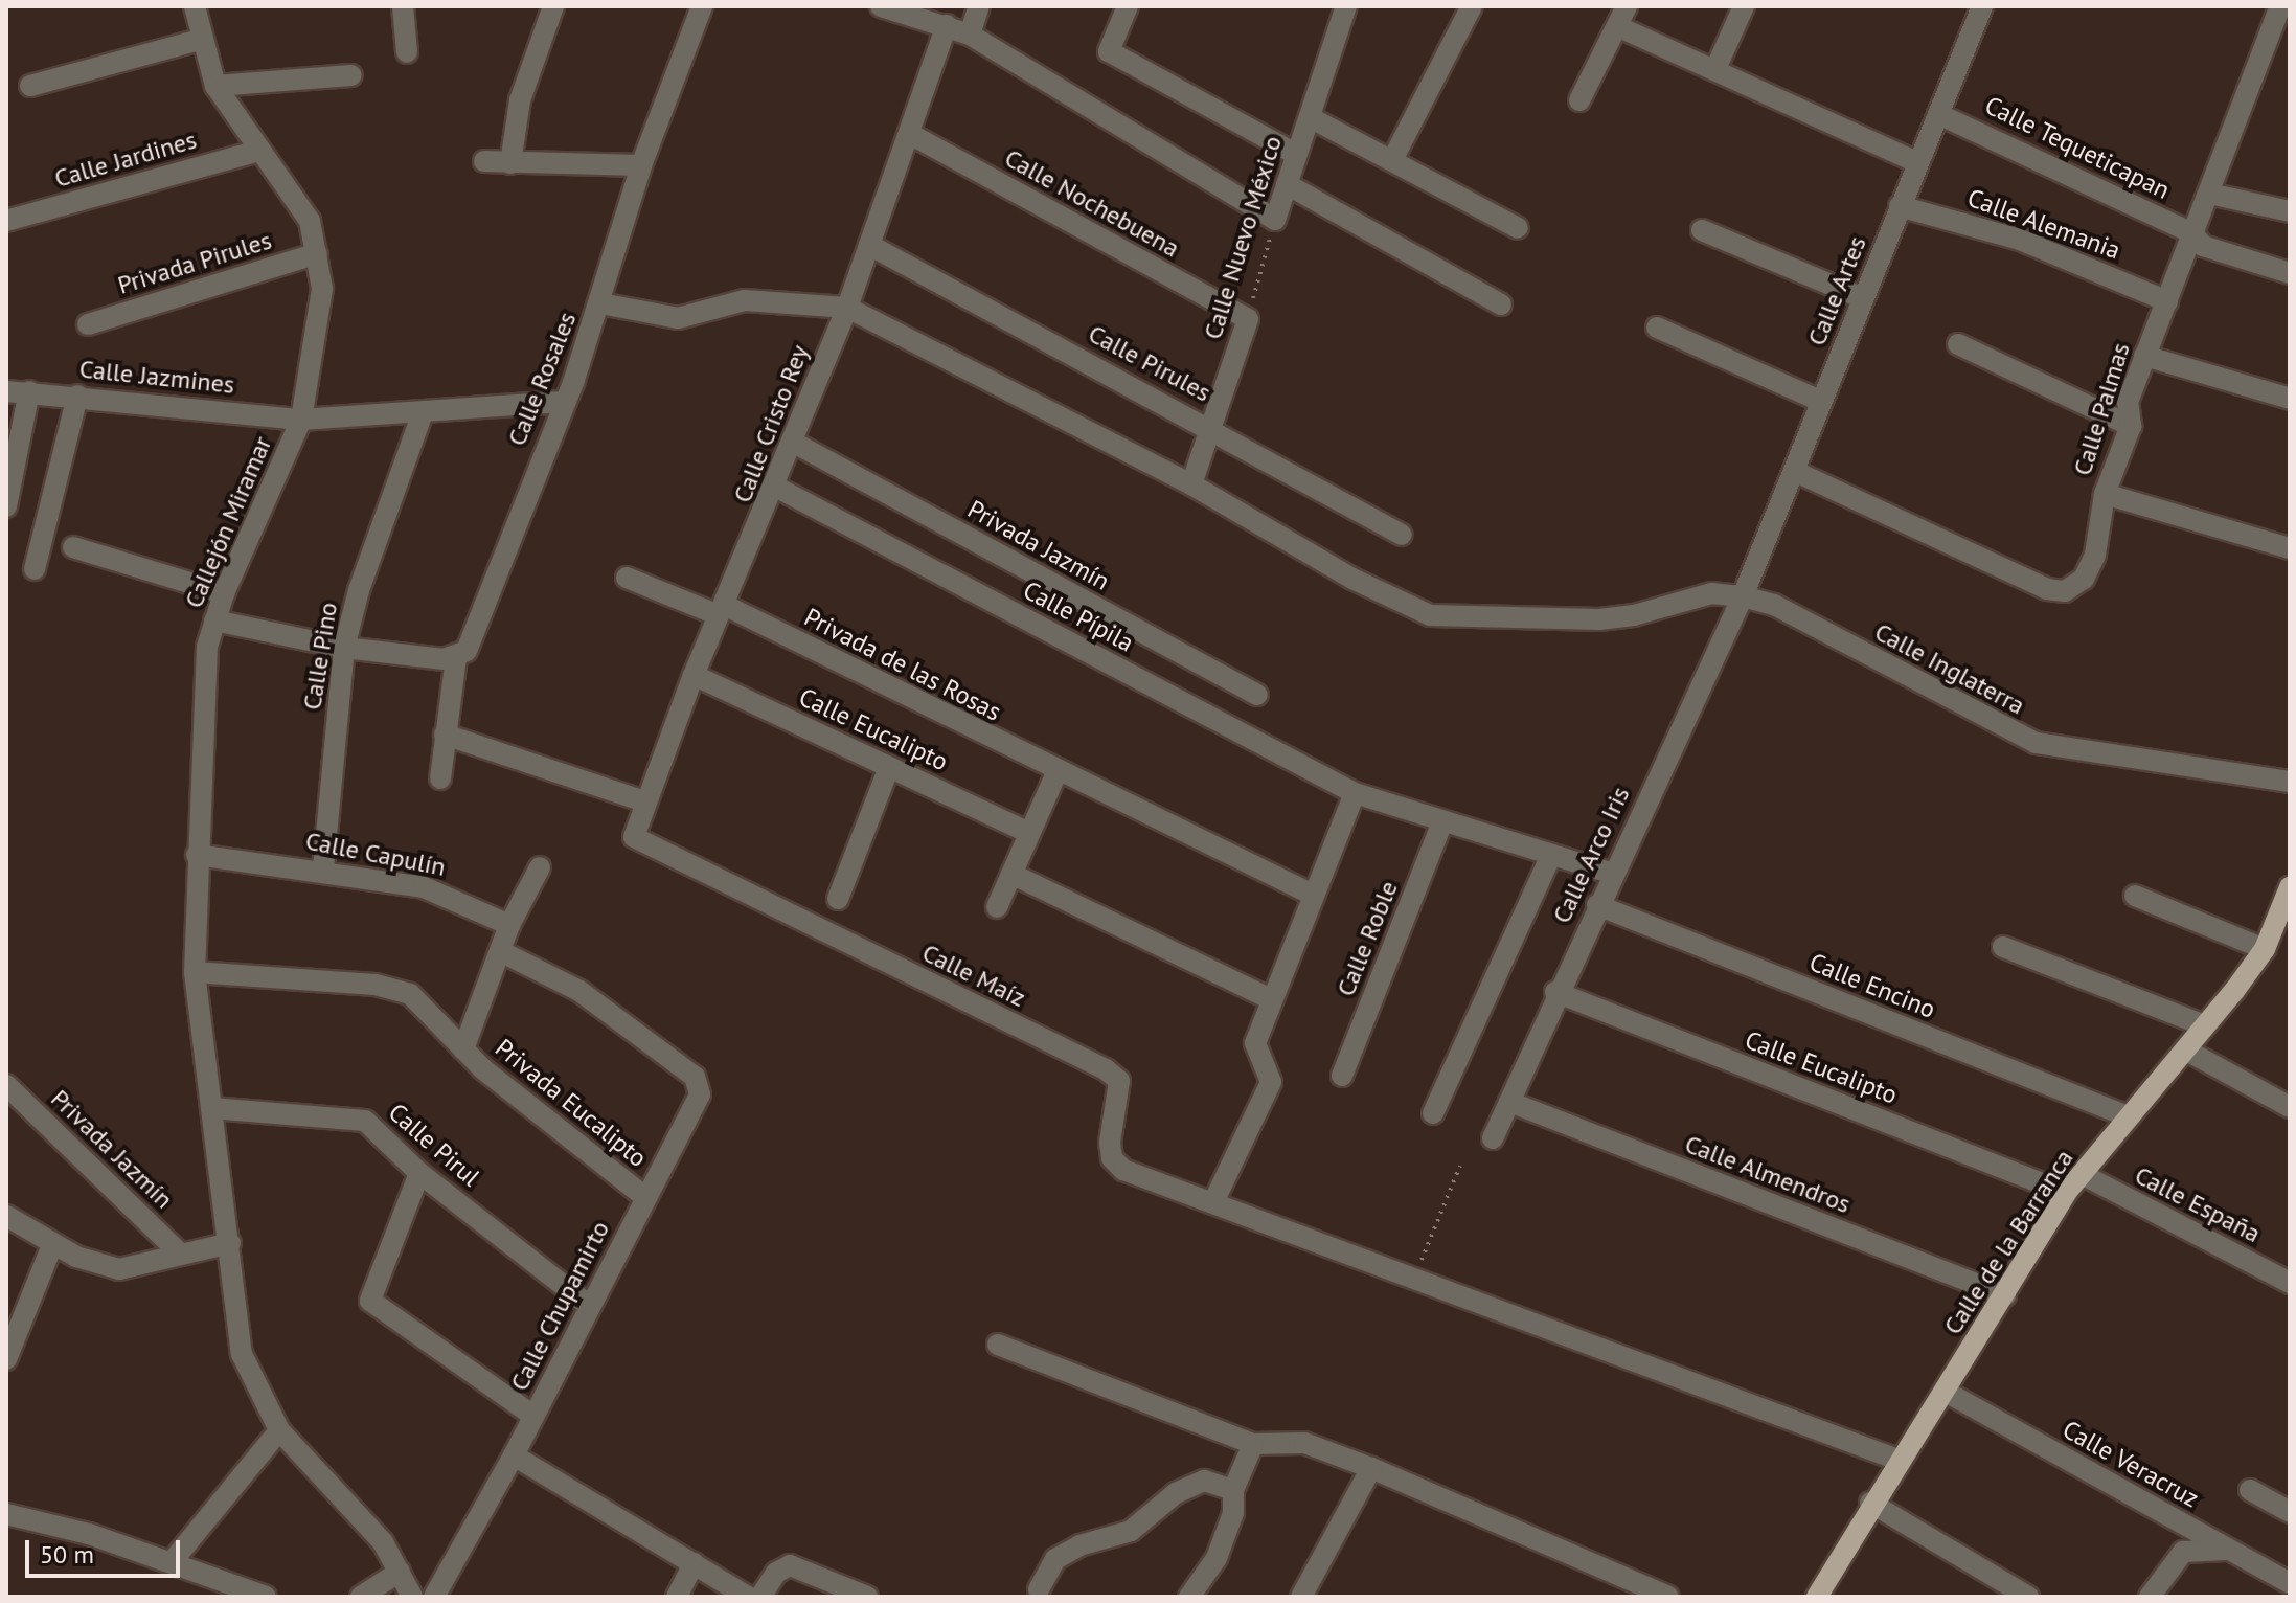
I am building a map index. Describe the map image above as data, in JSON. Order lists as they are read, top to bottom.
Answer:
{
  "streets": {
    "main road": ["Calle de la Barranca"],
    "street": [
      "Calle Tequeticapan",
      "Calle Jardines",
      "Calle Nochebuena",
      "Calle Alemania",
      "Calle Nuevo México",
      "Privada Pirules",
      "Calle Artes",
      "Calle Pirules",
      "Calle Jazmines",
      "Calle Rosales",
      "Calle Palmas",
      "Calle Cristo Rey",
      "Callejón Miramar",
      "Privada Jazmín",
      "Calle Pípila",
      "Calle Pino",
      "Privada de las Rosas",
      "Calle Inglaterra",
      "Calle Eucalipto",
      "Calle Capulín",
      "Calle Arco Iris",
      "Calle Roble",
      "Calle Maíz",
      "Calle Encino",
      "Privada Eucalipto",
      "Calle Pirul",
      "Calle Almendros",
      "Calle España",
      "Calle Chupamirto",
      "Calle Veracruz"
    ]
  },
  "crossings": [
    ["Calle Tequeticapan", "Calle Artes"],
    ["Calle Tequeticapan", "Calle Palmas"],
    ["Calle Jardines", "Callejón Miramar"],
    ["Calle Nochebuena", "Calle Nuevo México"],
    ["Calle Nochebuena", "Calle Cristo Rey"],
    ["Calle Alemania", "Calle Artes"],
    ["Calle Alemania", "Calle Palmas"],
    ["Calle Nuevo México", "Calle Pirules"],
    ["Calle Nuevo México", "Calle Inglaterra"],
    ["Privada Pirules", "Callejón Miramar"],
    ["Calle Artes", "Calle Palmas"],
    ["Calle Artes", "Calle Inglaterra"],
    ["Calle Artes", "Calle Arco Iris"],
    ["Calle Pirules", "Calle Cristo Rey"],
    ["Calle Jazmines", "Calle Rosales"],
    ["Calle Jazmines", "Callejón Miramar"],
    ["Calle Jazmines", "Calle Pino"],
    ["Calle Cristo Rey", "Privada Jazmín"],
    ["Calle Cristo Rey", "Calle Pípila"],
    ["Calle Cristo Rey", "Privada de las Rosas"],
    ["Calle Cristo Rey", "Calle Eucalipto"],
    ["Calle Cristo Rey", "Calle Maíz"],
    ["Callejón Miramar", "Calle Capulín"],
    ["Callejón Miramar", "Calle Pirul"],
    ["Calle Pino", "Calle Capulín"],
    ["Calle Inglaterra", "Calle Arco Iris"],
    ["Calle Eucalipto", "Calle Arco Iris"],
    ["Calle Eucalipto", "Calle de la Barranca"],
    ["Calle Arco Iris", "Calle Encino"],
    ["Calle Arco Iris", "Calle Almendros"],
    ["Calle Encino", "Calle de la Barranca"],
    ["Privada Eucalipto", "Calle Chupamirto"],
    ["Calle Pirul", "Calle Chupamirto"],
    ["Calle Almendros", "Calle de la Barranca"],
    ["Calle España", "Calle de la Barranca"],
    ["Calle de la Barranca", "Calle Veracruz"]
  ],
  "scale_bar": "50 m"
}
